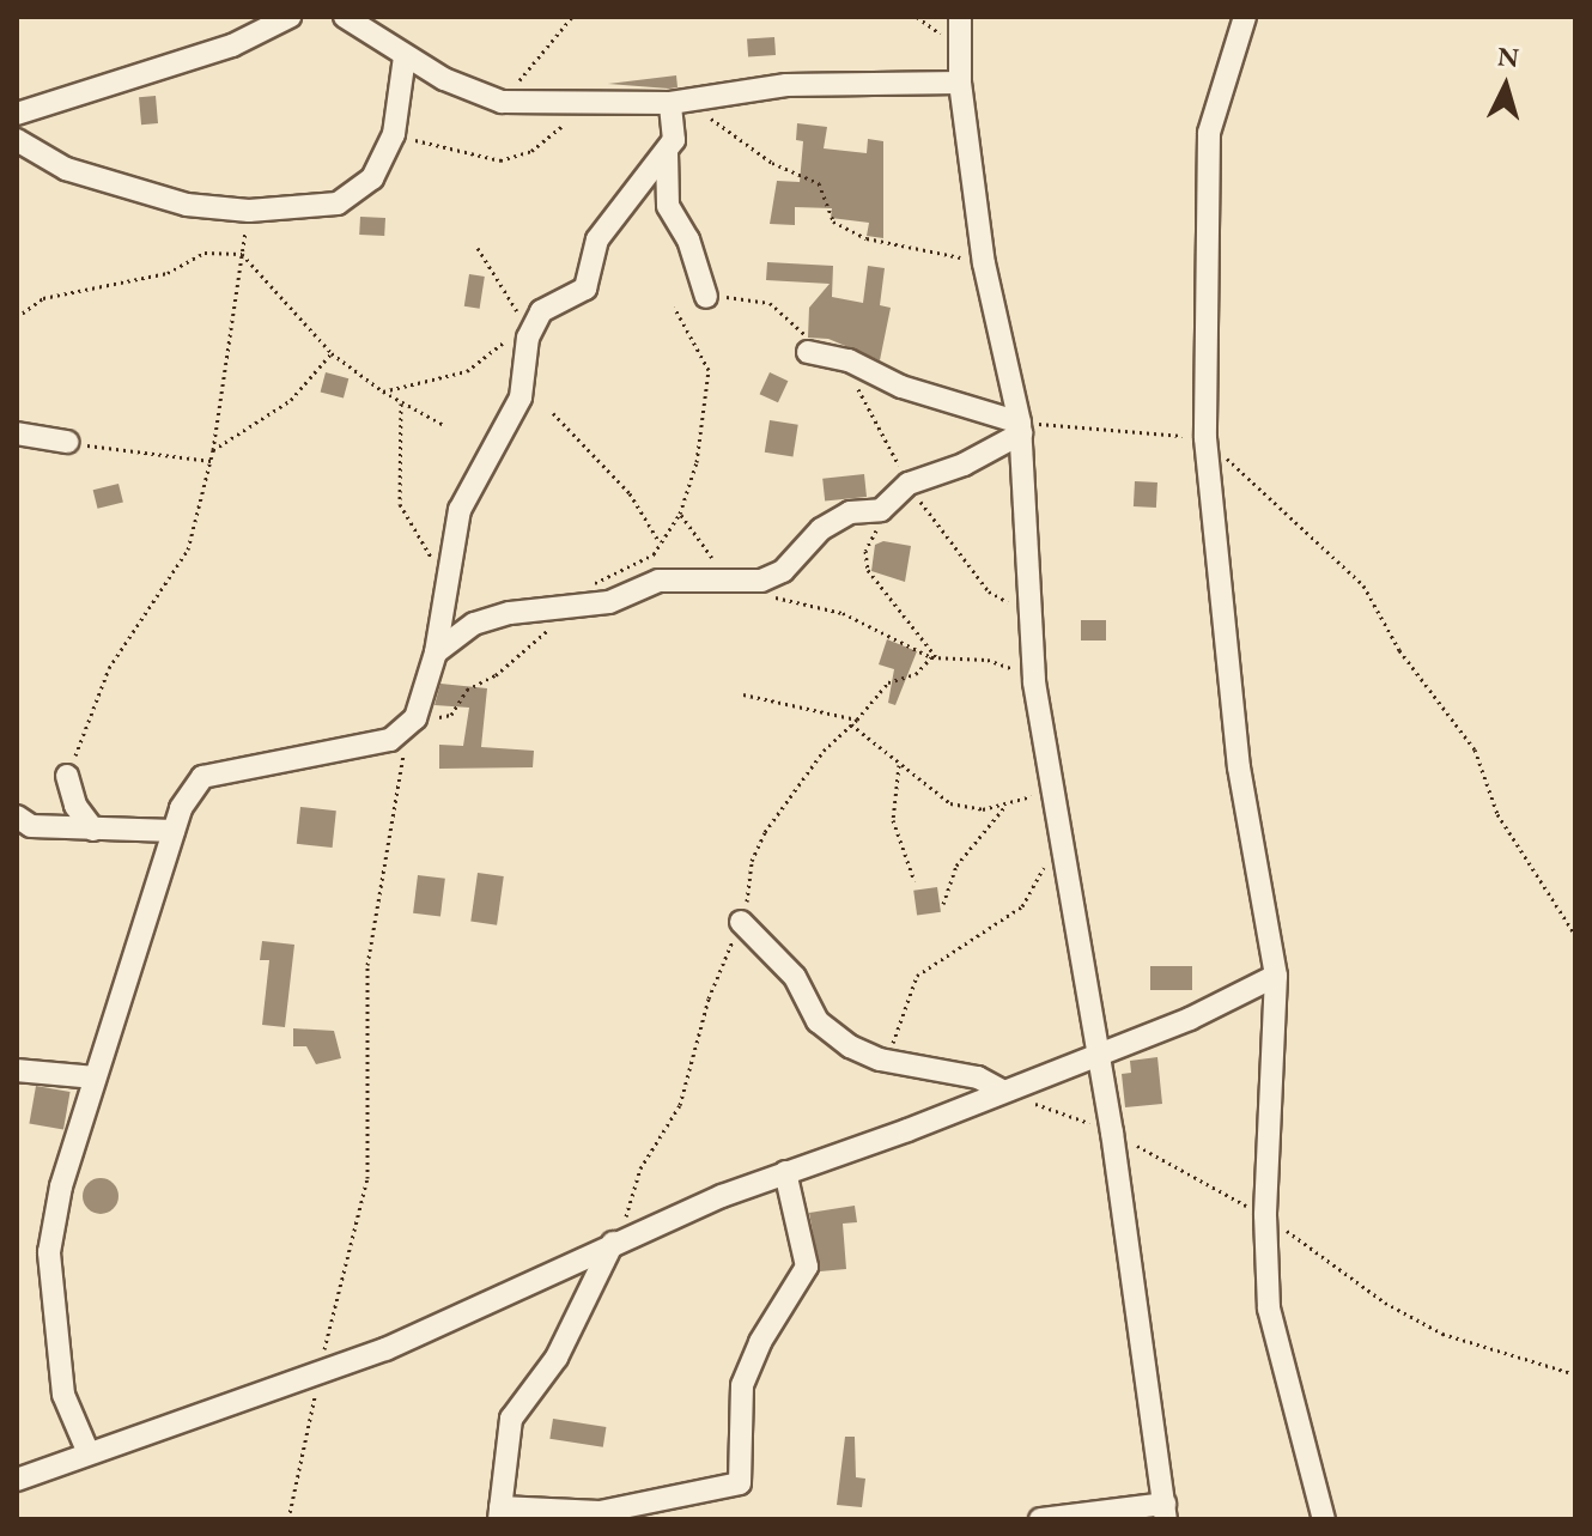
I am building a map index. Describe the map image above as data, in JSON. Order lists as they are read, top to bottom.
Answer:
{
  "north": "top"
}
